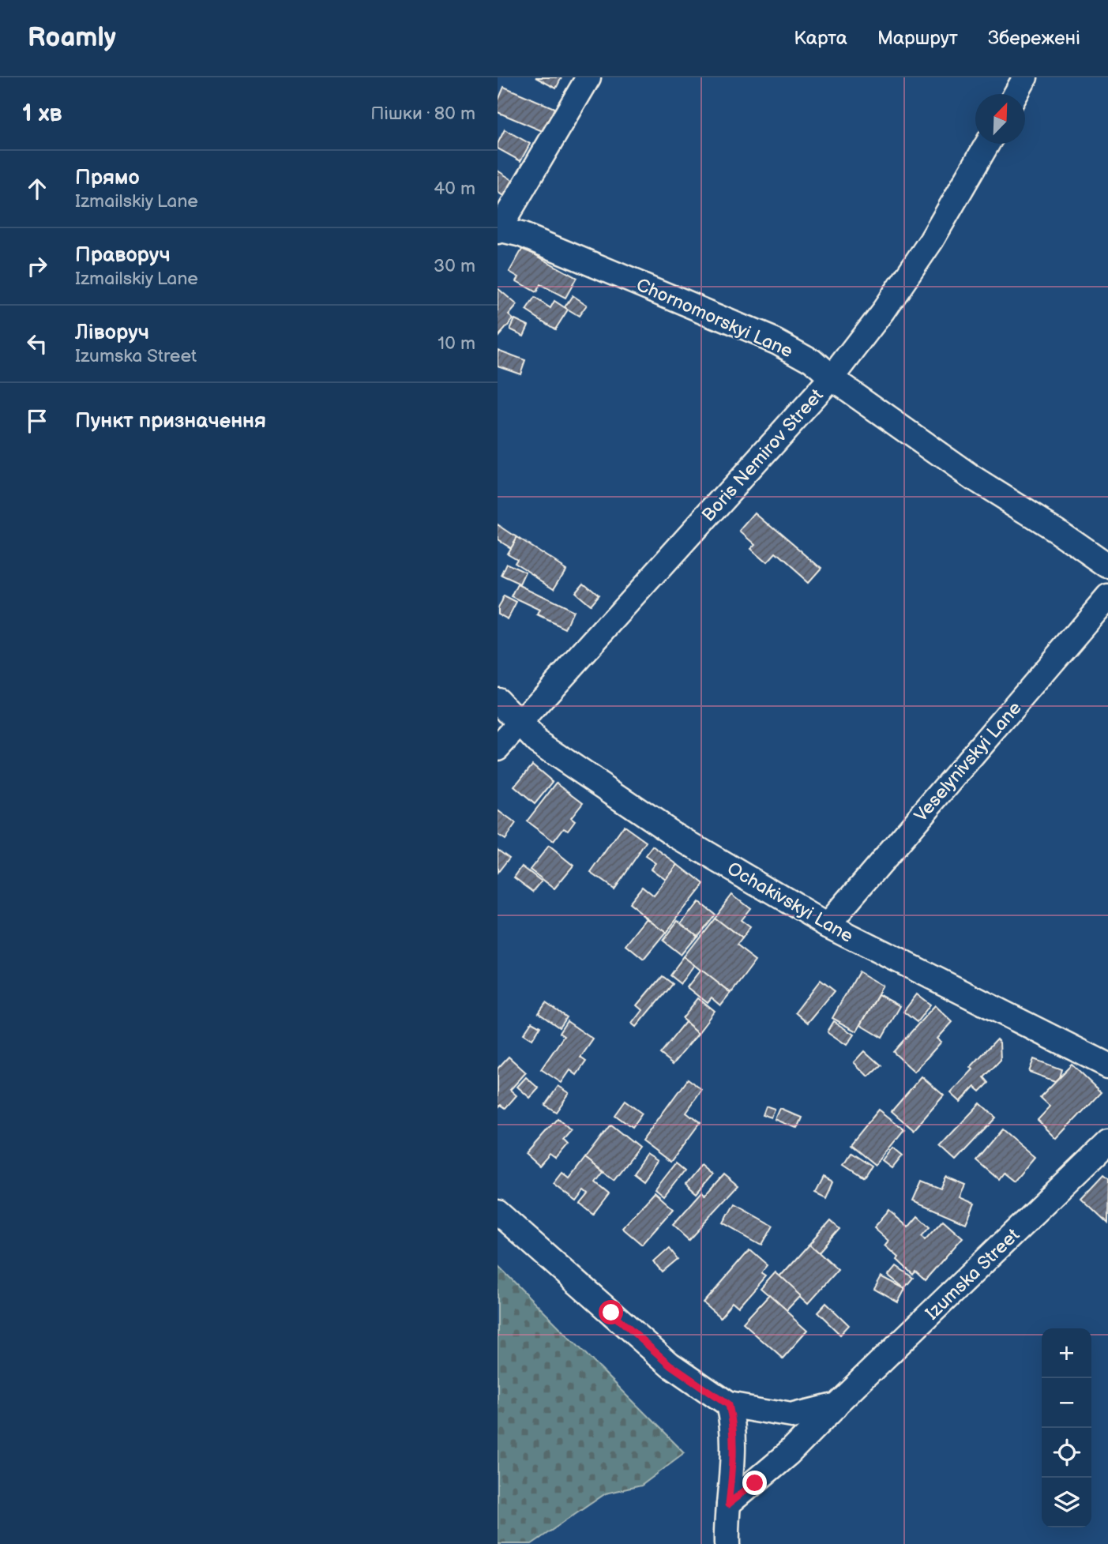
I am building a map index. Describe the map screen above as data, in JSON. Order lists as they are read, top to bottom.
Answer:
{
  "streets": {
    "street": [
      "Chornomorskyi Lane",
      "Boris Nemirov Street",
      "Veselynivskyi Lane",
      "Ochakivskyi Lane",
      "Izumska Street"
    ]
  },
  "crossings": [
    ["Chornomorskyi Lane", "Boris Nemirov Street"],
    ["Boris Nemirov Street", "Ochakivskyi Lane"],
    ["Veselynivskyi Lane", "Ochakivskyi Lane"]
  ],
  "north": "top right",
  "page": {
    "header": "Roamly",
    "nav": ["Карта", "Маршрут", "Збережені"],
    "heading": ["1 хв", "Пішки · 80 m"],
    "list": [
      ["Прямо", "Izmailskiy Lane", "40 m"],
      ["Праворуч", "Izmailskiy Lane", "30 m"],
      ["Ліворуч", "Izumska Street", "10 m"],
      "Пункт призначення"
    ],
    "map_buttons": ["+", "−"]
  }
}
